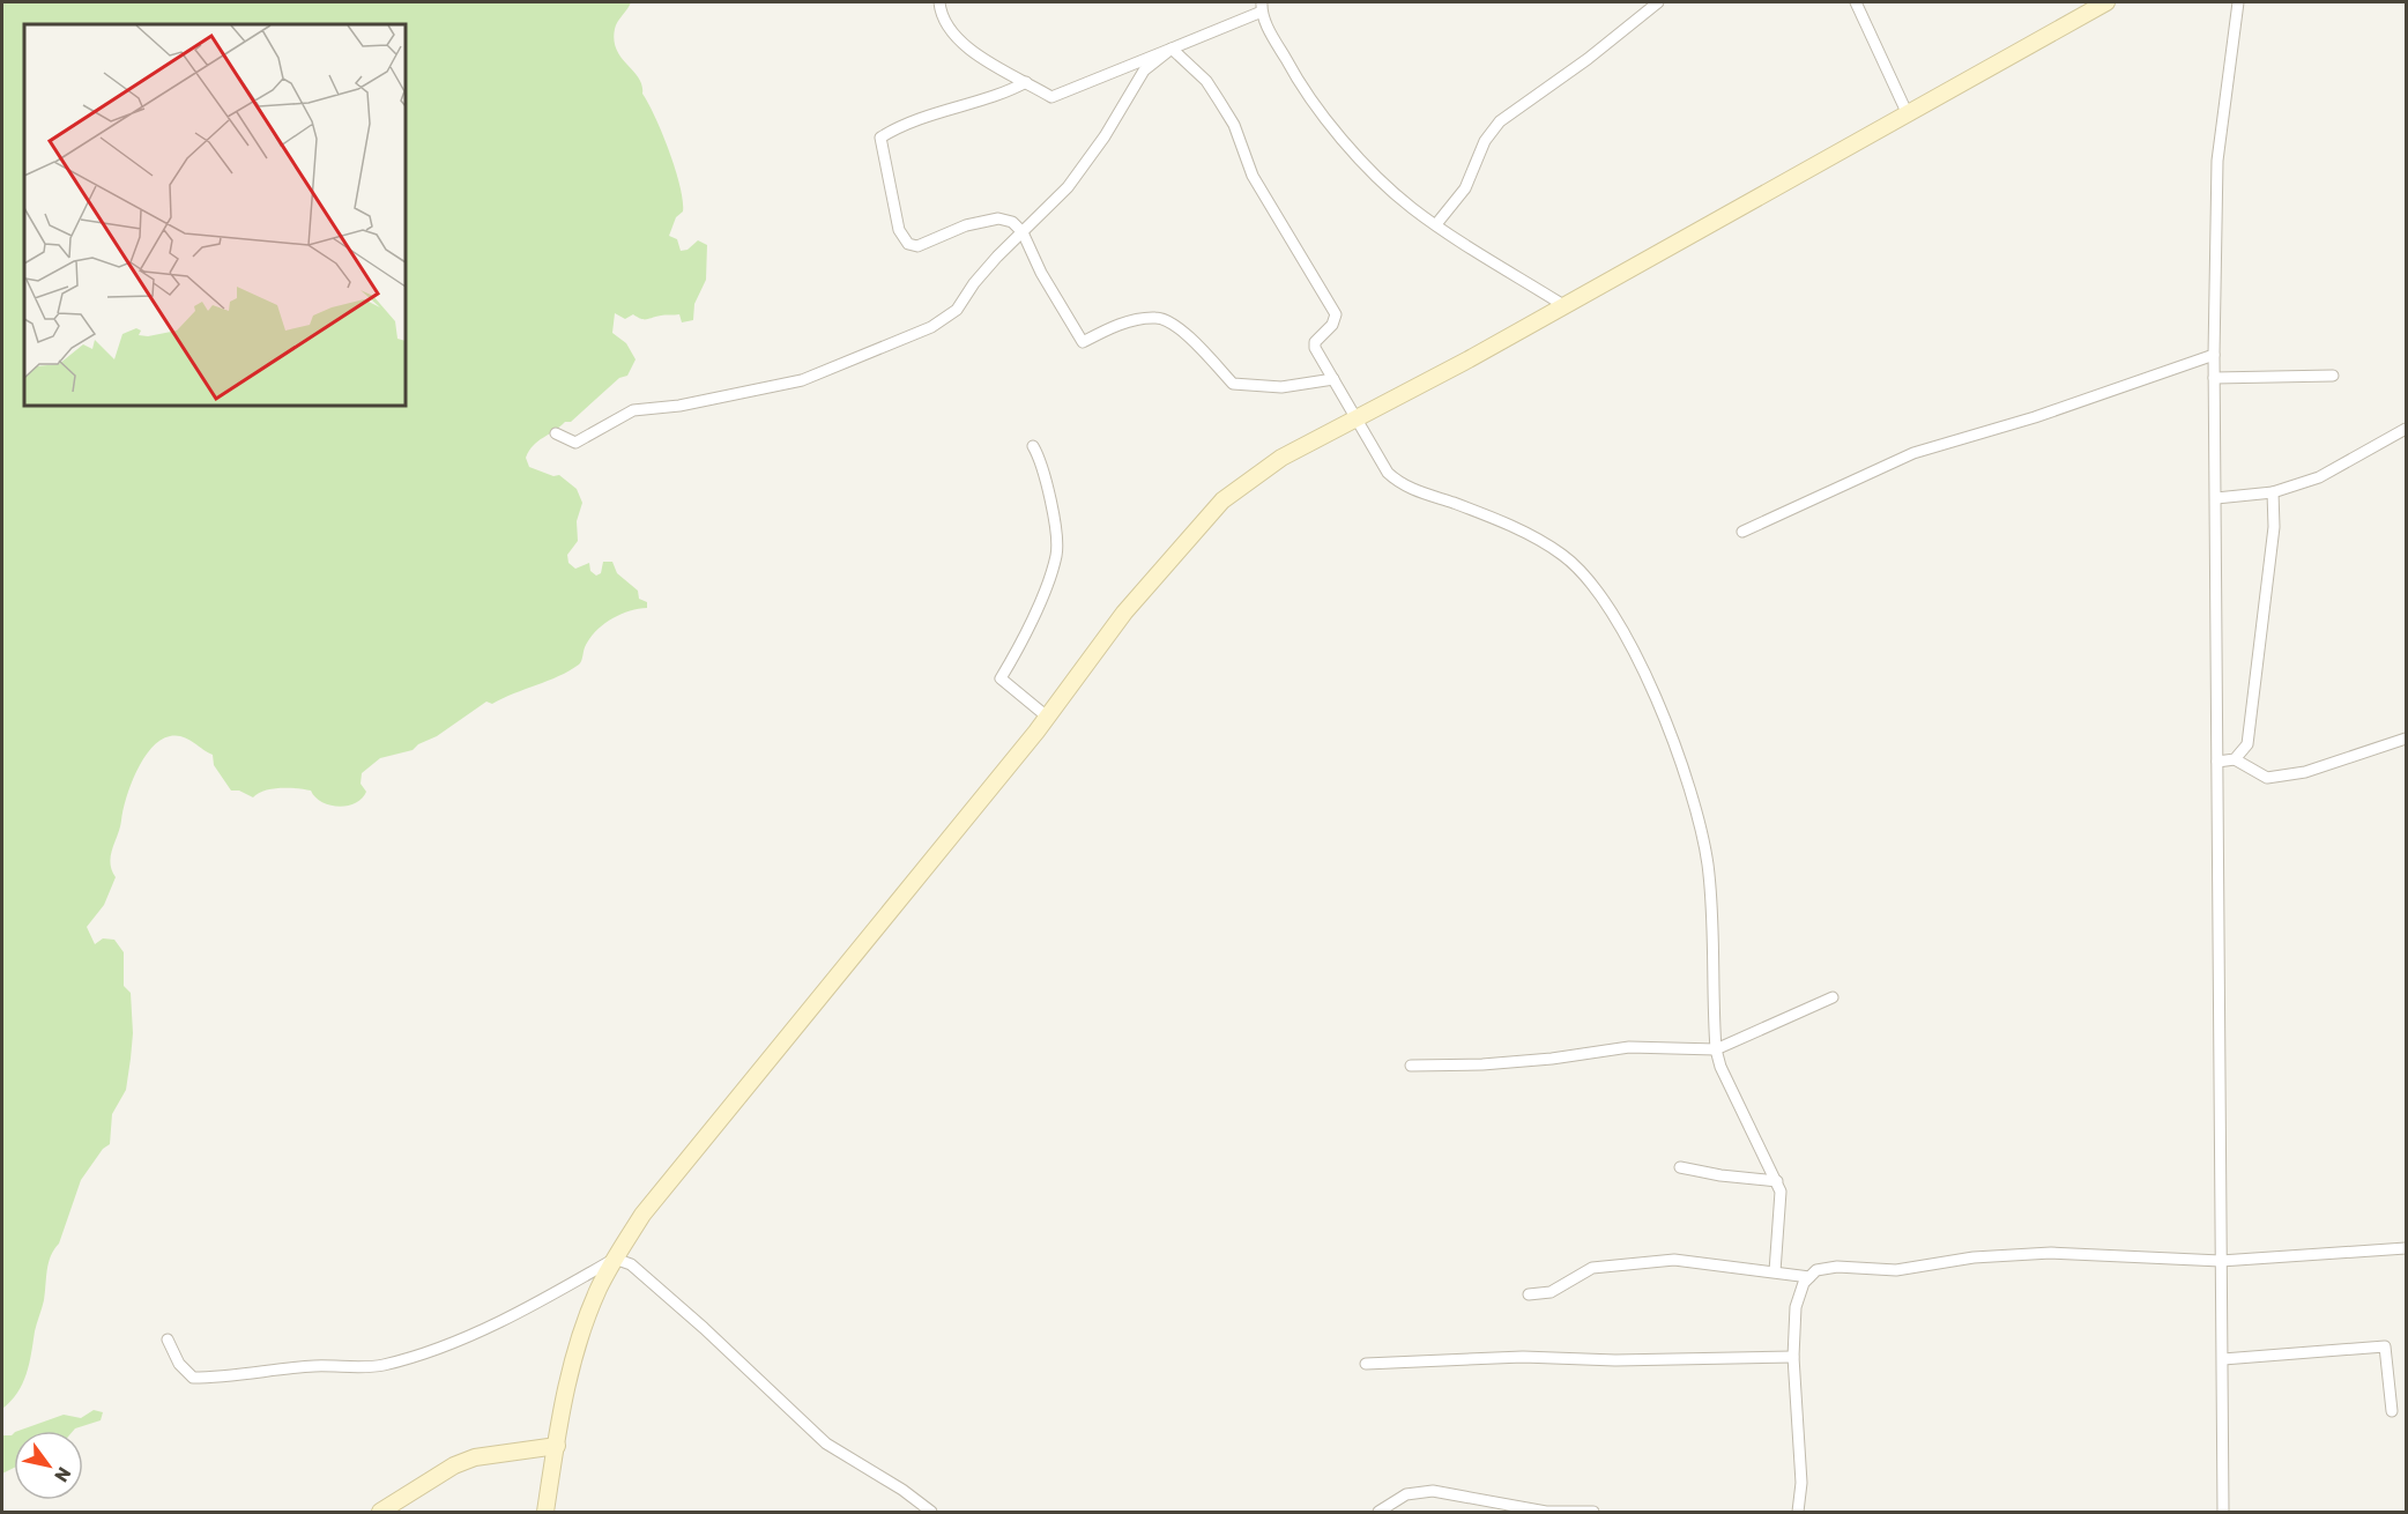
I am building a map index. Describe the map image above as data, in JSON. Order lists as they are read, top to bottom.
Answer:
{
  "north": "bottom right"
}
